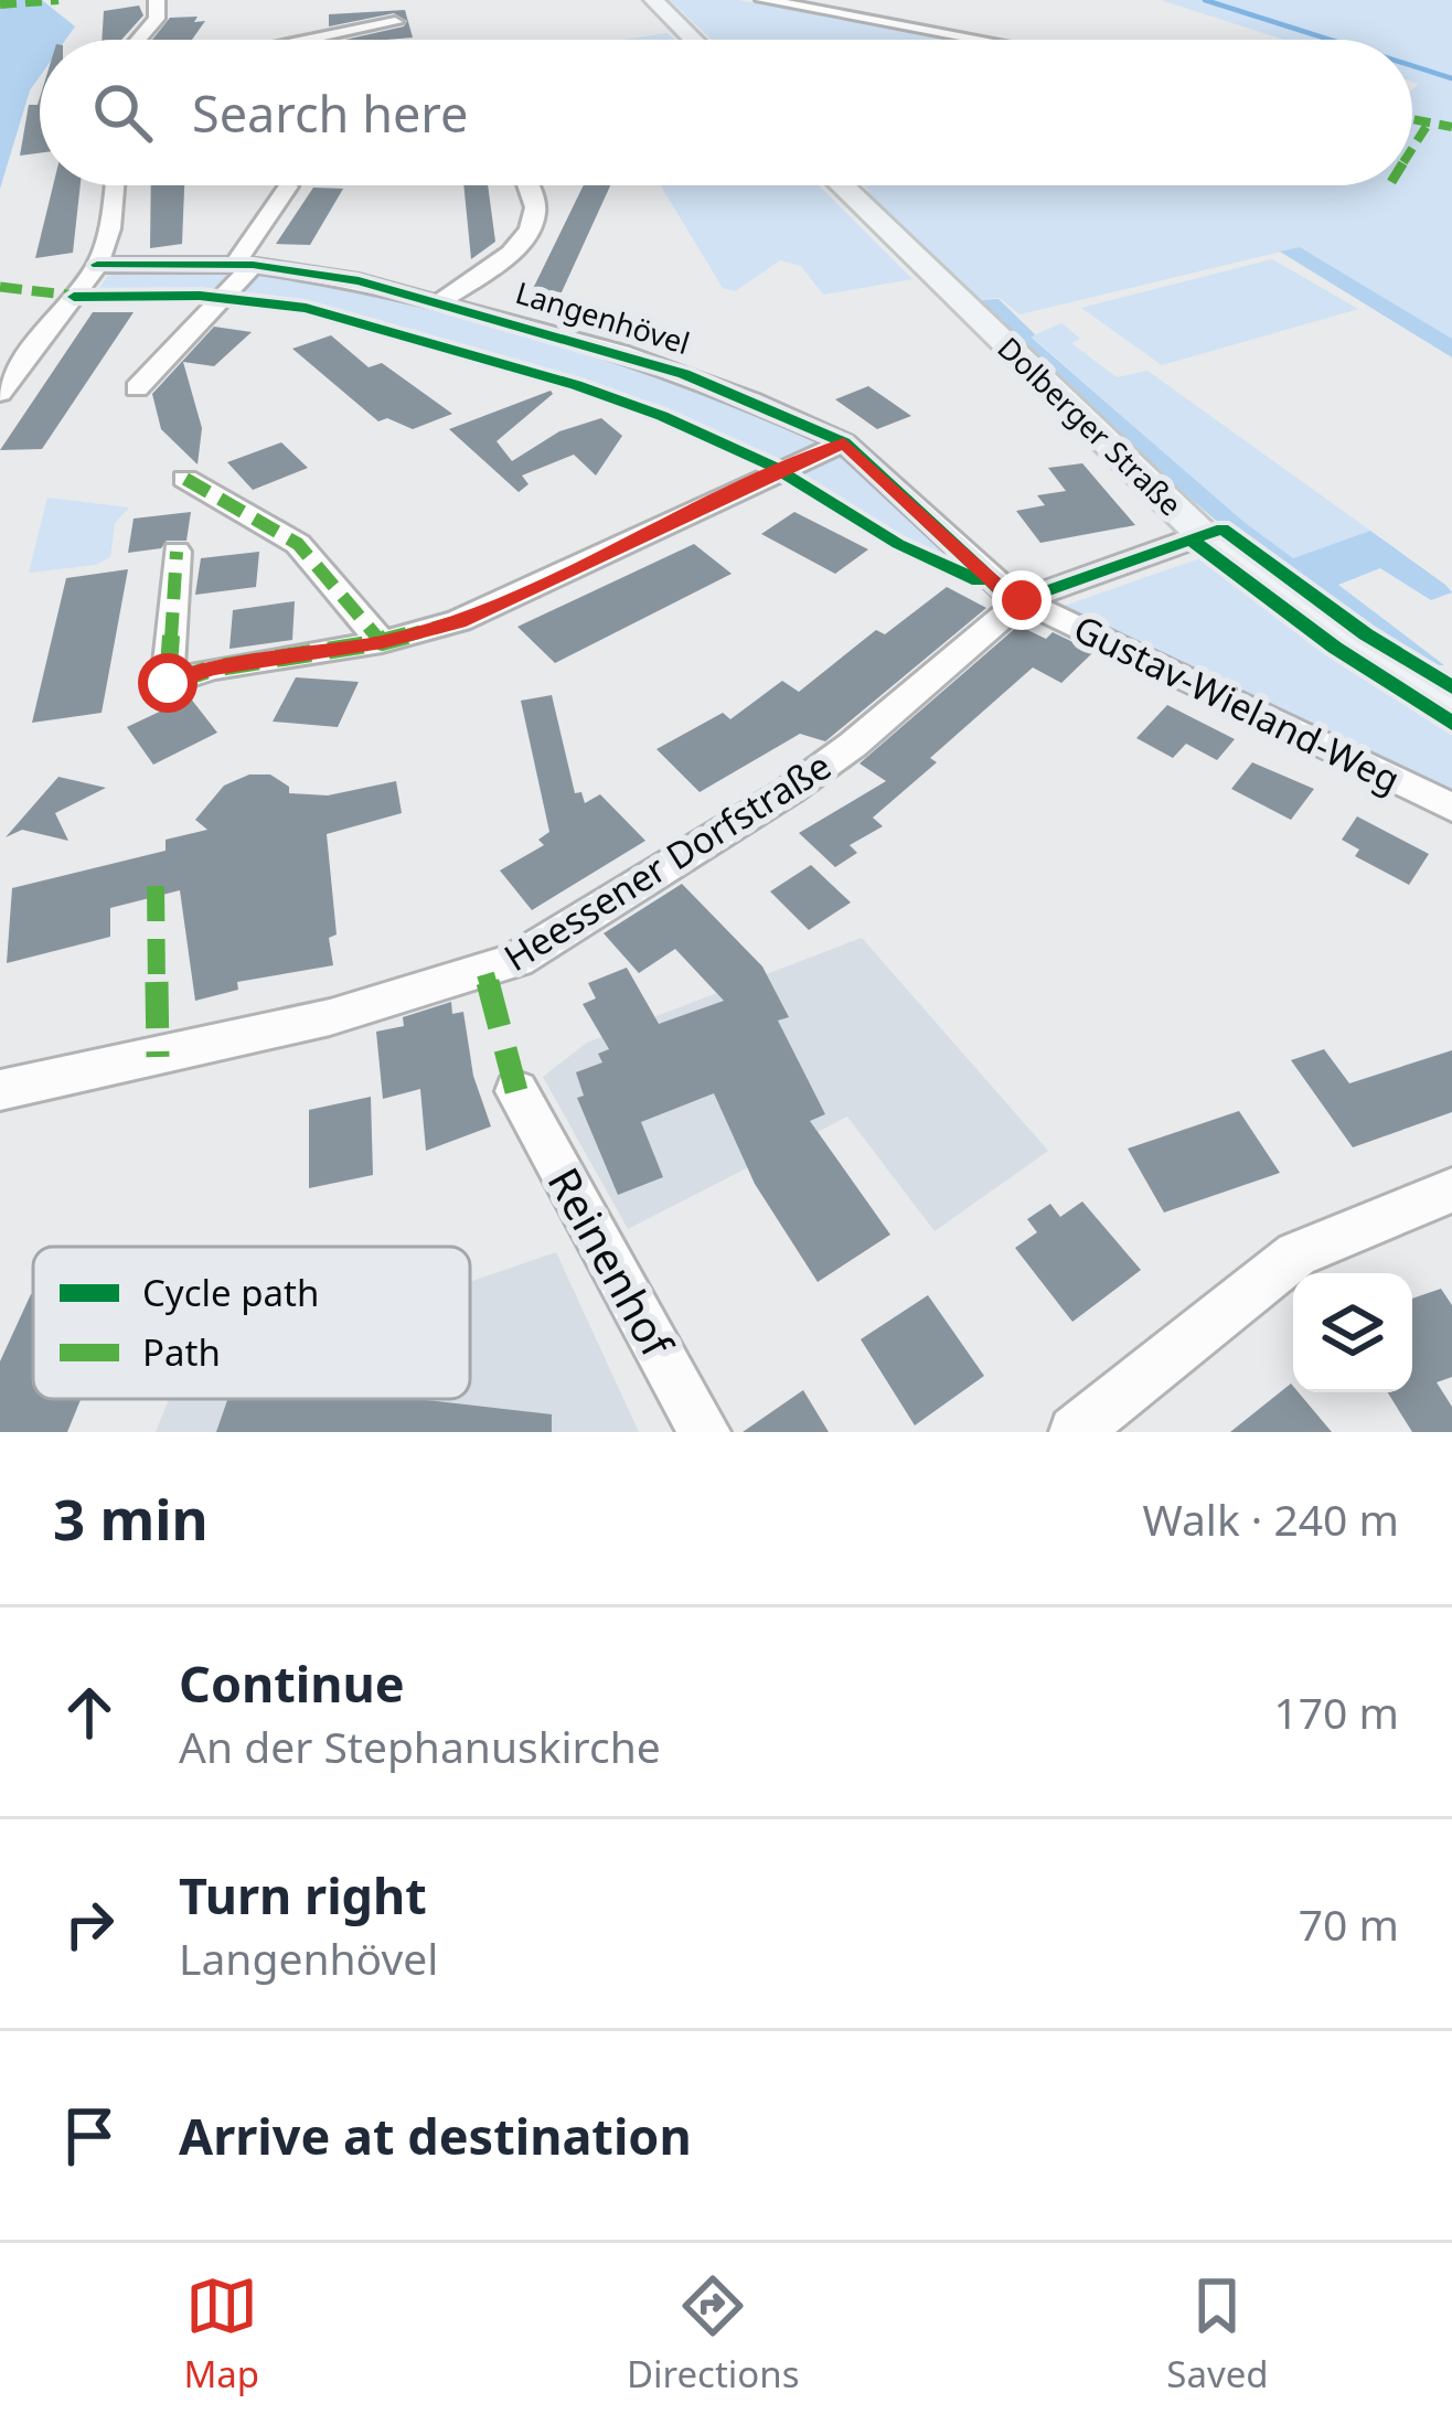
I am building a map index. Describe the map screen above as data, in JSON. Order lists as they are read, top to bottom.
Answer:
{
  "streets": {
    "main road": ["Dolberger Straße"],
    "street": [
      "Langenhövel",
      "Gustav-Wieland-Weg",
      "Heessener Dorfstraße",
      "Reinenhof"
    ]
  },
  "crossings": [
    ["Langenhövel", "Gustav-Wieland-Weg"],
    ["Langenhövel", "Heessener Dorfstraße"],
    ["Dolberger Straße", "Heessener Dorfstraße"],
    ["Gustav-Wieland-Weg", "Heessener Dorfstraße"]
  ],
  "legend": ["Cycle path", "Path"],
  "page": {
    "search": "Search here",
    "heading": ["3 min", "Walk · 240 m"],
    "list": [
      ["Continue", "An der Stephanuskirche", "170 m"],
      ["Turn right", "Langenhövel", "70 m"],
      "Arrive at destination"
    ],
    "nav": ["Map", "Directions", "Saved"]
  }
}
